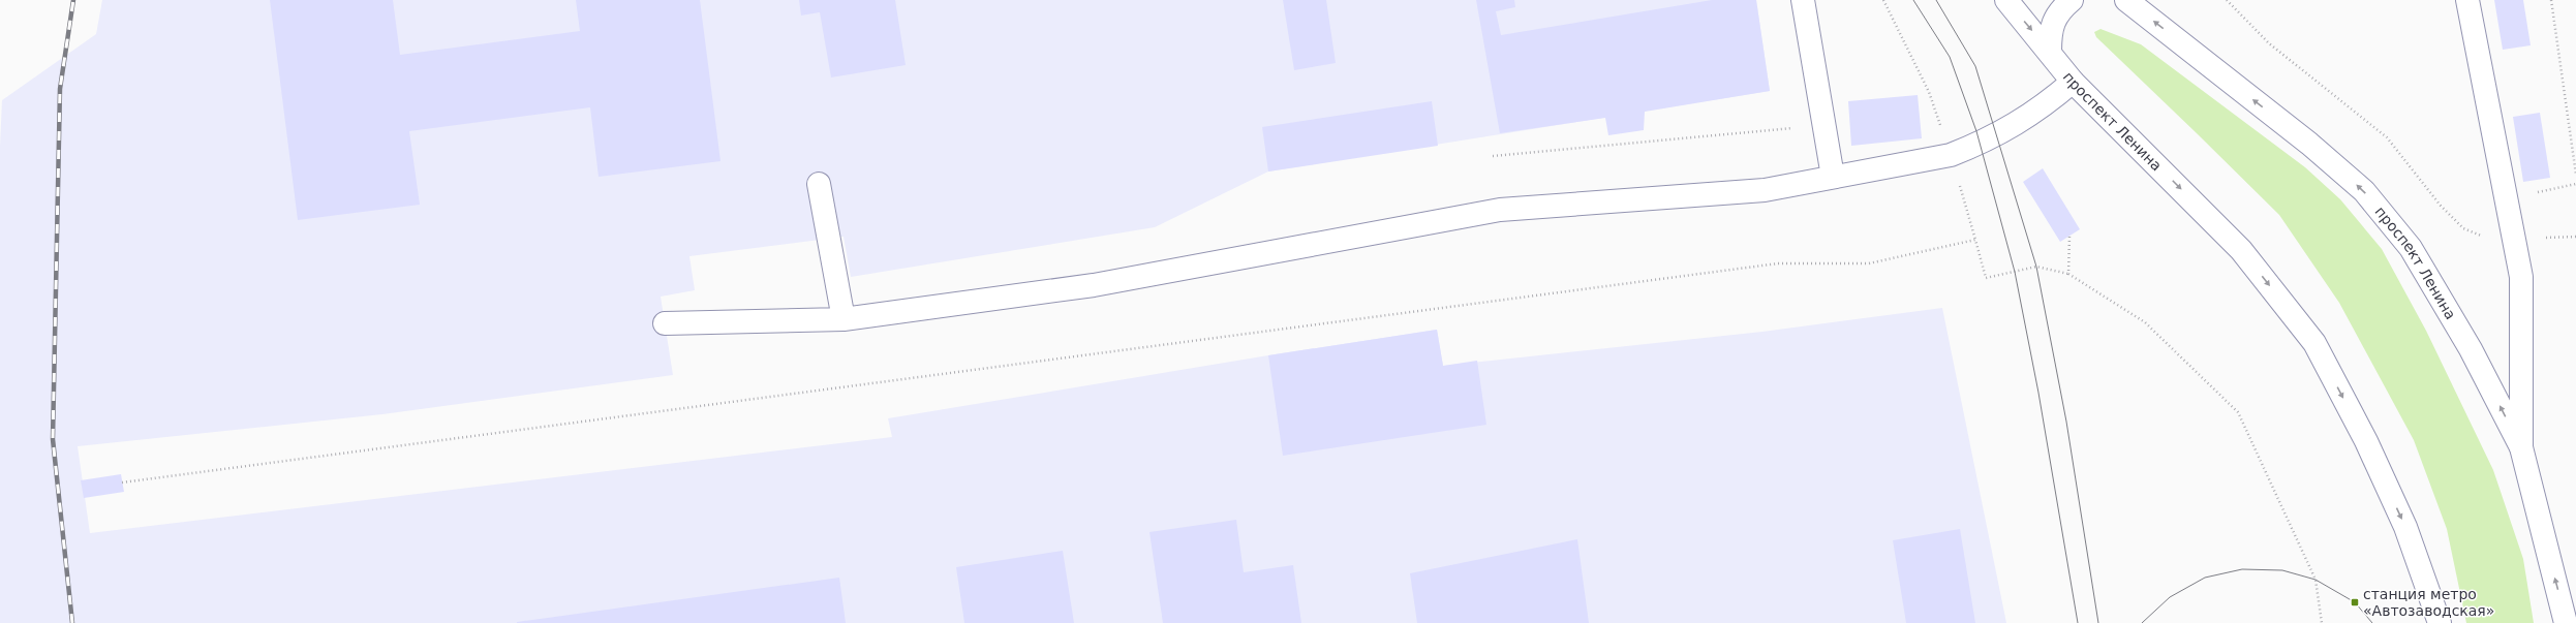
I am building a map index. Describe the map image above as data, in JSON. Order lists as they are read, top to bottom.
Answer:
{
  "streets": {
    "main road": ["проспект Ленина"]
  },
  "places": {
    "transit": ["станция метро «Автозаводская»"]
  }
}
